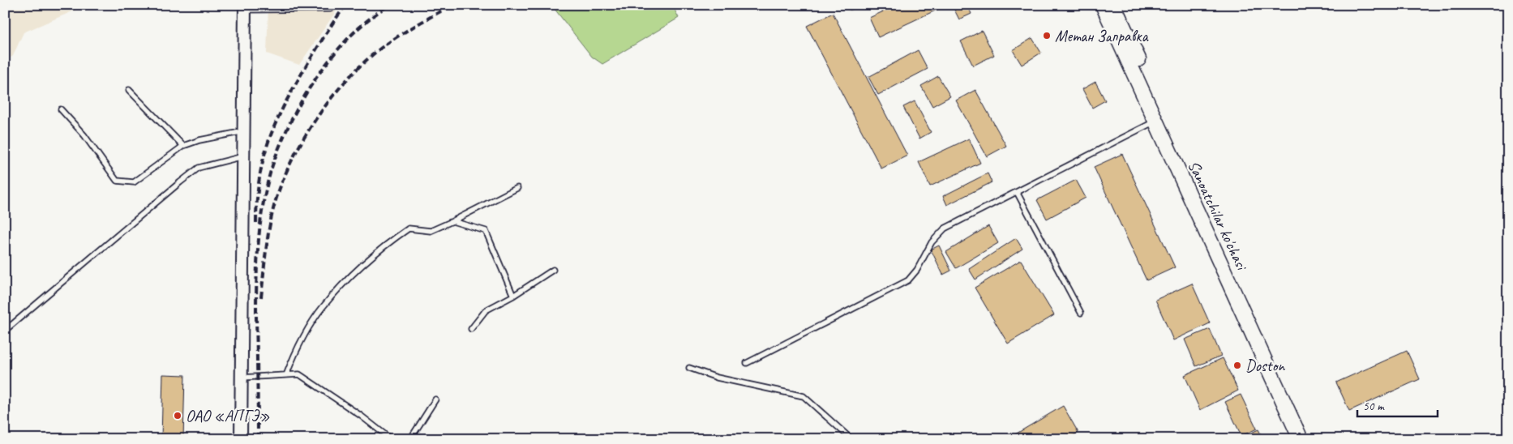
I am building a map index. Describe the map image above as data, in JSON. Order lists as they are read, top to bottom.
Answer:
{
  "streets": {
    "main road": ["Sanoatchilar ko'chasi"]
  },
  "places": ["Метан Заправка", "Doston", "ОАО «АПГЭ»"],
  "scale_bar": "50 m"
}
